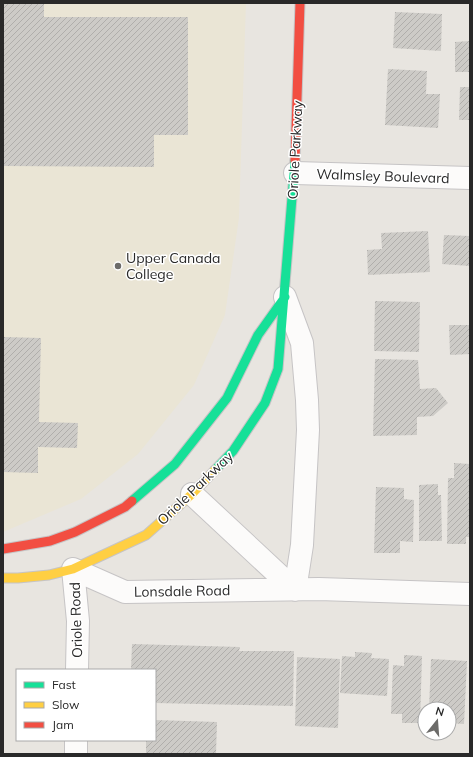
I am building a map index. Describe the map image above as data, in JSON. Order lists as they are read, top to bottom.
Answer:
{
  "streets": {
    "main road": ["Oriole Parkway"],
    "street": ["Walmsley Boulevard", "Lonsdale Road", "Oriole Road"]
  },
  "crossings": [
    ["Oriole Parkway", "Walmsley Boulevard"],
    ["Oriole Parkway", "Lonsdale Road"],
    ["Oriole Parkway", "Oriole Road"],
    ["Lonsdale Road", "Oriole Road"]
  ],
  "places": ["Upper Canada College"],
  "legend": ["Fast", "Slow", "Jam"],
  "north": "top"
}
